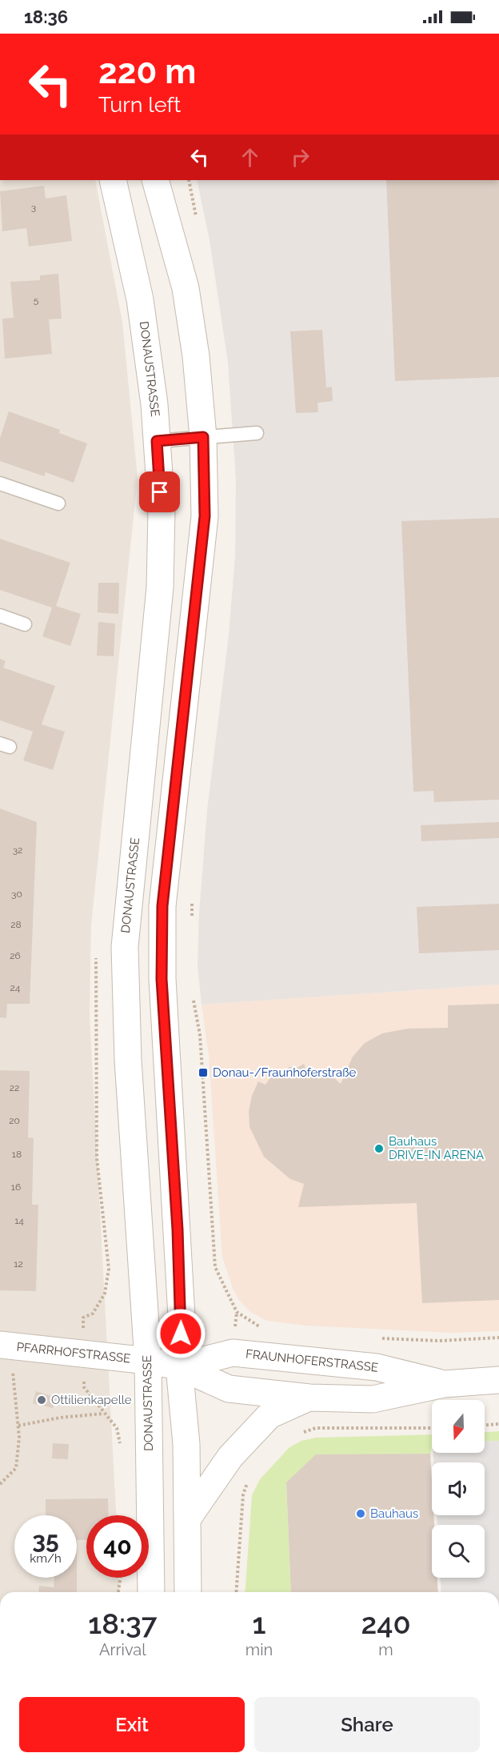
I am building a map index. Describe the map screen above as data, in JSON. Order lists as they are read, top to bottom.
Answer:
{
  "streets": {
    "street": ["DONAUSTRASSE", "PFARRHOFSTRASSE", "FRAUNHOFERSTRASSE"]
  },
  "crossings": [
    ["DONAUSTRASSE", "PFARRHOFSTRASSE"],
    ["DONAUSTRASSE", "FRAUNHOFERSTRASSE"],
    ["PFARRHOFSTRASSE", "FRAUNHOFERSTRASSE"]
  ],
  "places": {
    "transit": ["Donau-/Fraunhoferstraße"],
    "other": ["Bauhaus DRIVE-IN ARENA", "Ottilienkapelle", "Bauhaus"]
  },
  "house_numbers": [
    "3",
    "5",
    "32",
    "30",
    "28",
    "26",
    "24",
    "22",
    "20",
    "18",
    "16",
    "14",
    "12"
  ],
  "north": "bottom",
  "page": {
    "status": "18:36",
    "turn": ["220 m", "Turn left"],
    "speed": "35 km/h",
    "limit": "40",
    "eta": [
      "18:37",
      "Arrival",
      "1",
      "min",
      "240",
      "m"
    ],
    "buttons": ["Exit", "Share"]
  }
}
